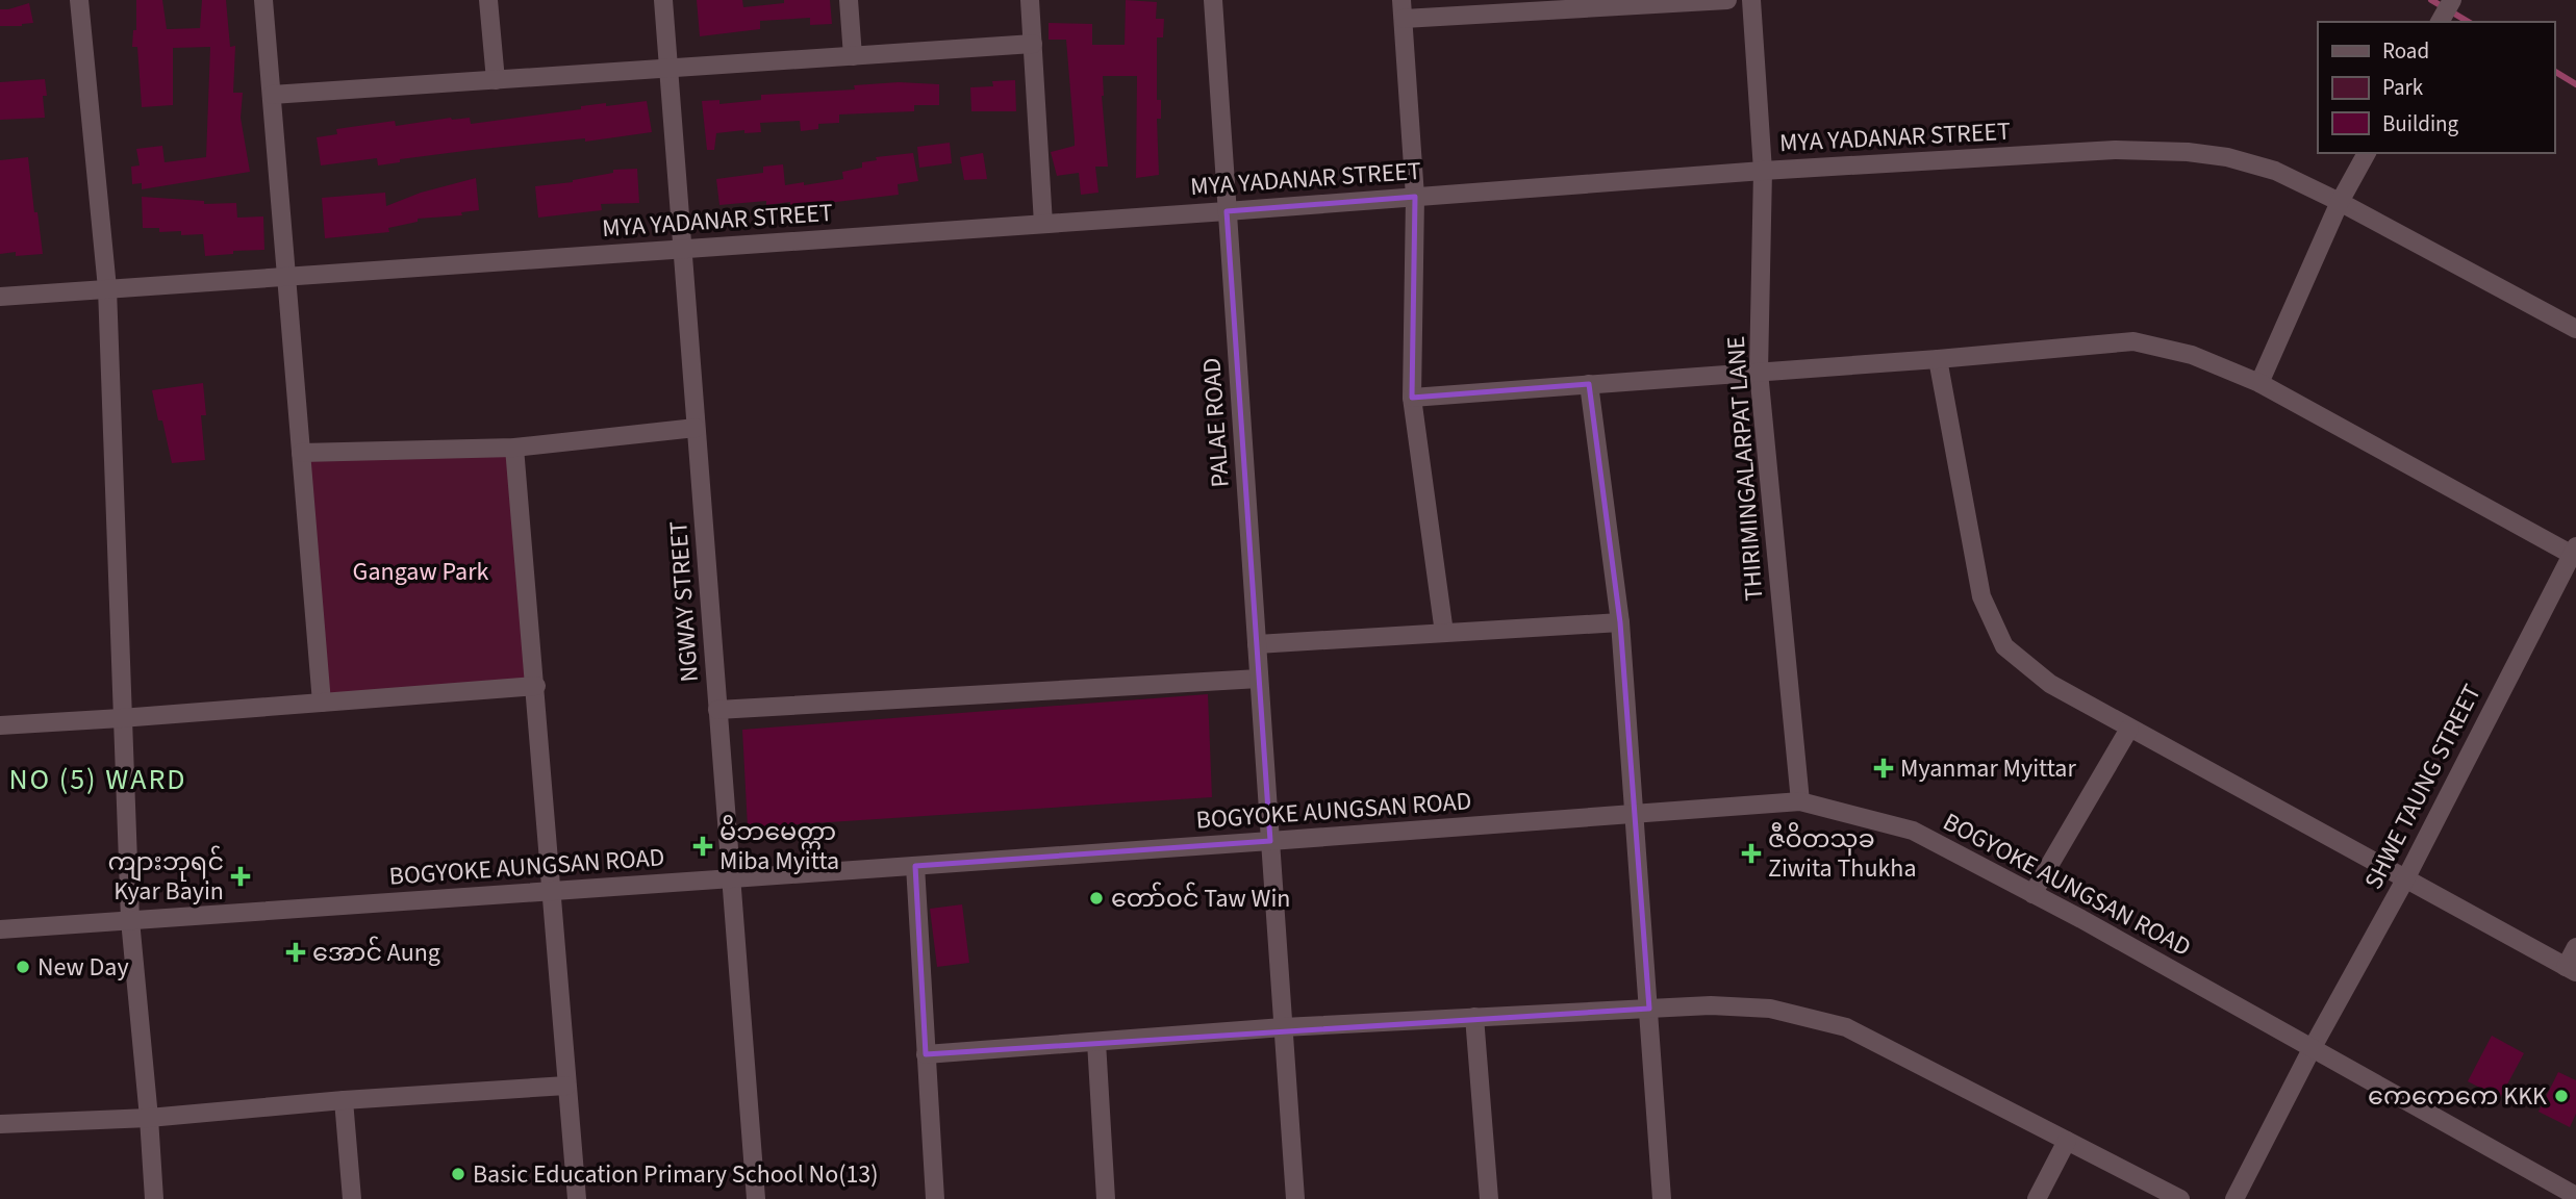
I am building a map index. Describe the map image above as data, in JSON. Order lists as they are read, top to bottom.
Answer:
{
  "streets": {
    "street": [
      "MYA YADANAR STREET",
      "PALAE ROAD",
      "THIRIMINGALARPAT LANE",
      "NGWAY STREET",
      "SHWE TAUNG STREET",
      "BOGYOKE AUNGSAN ROAD"
    ]
  },
  "crossings": [
    ["MYA YADANAR STREET", "PALAE ROAD"],
    ["MYA YADANAR STREET", "THIRIMINGALARPAT LANE"],
    ["MYA YADANAR STREET", "NGWAY STREET"],
    ["PALAE ROAD", "BOGYOKE AUNGSAN ROAD"],
    ["THIRIMINGALARPAT LANE", "BOGYOKE AUNGSAN ROAD"],
    ["NGWAY STREET", "BOGYOKE AUNGSAN ROAD"],
    ["SHWE TAUNG STREET", "BOGYOKE AUNGSAN ROAD"]
  ],
  "districts": ["NO (5) WARD"],
  "parks": ["Gangaw Park"],
  "places": {
    "health": [
      "Myanmar Myittar",
      "မိဘမေတ္တာ Miba Myitta",
      "ဇီဝိတသုခ Ziwita Thukha",
      "ကျားဘုရင် Kyar Bayin",
      "အောင် Aung"
    ],
    "other": [
      "တော်ဝင် Taw Win",
      "New Day",
      "ကေကေကေ KKK",
      "Basic Education Primary School No(13)"
    ]
  },
  "legend": ["Road", "Park", "Building"]
}
